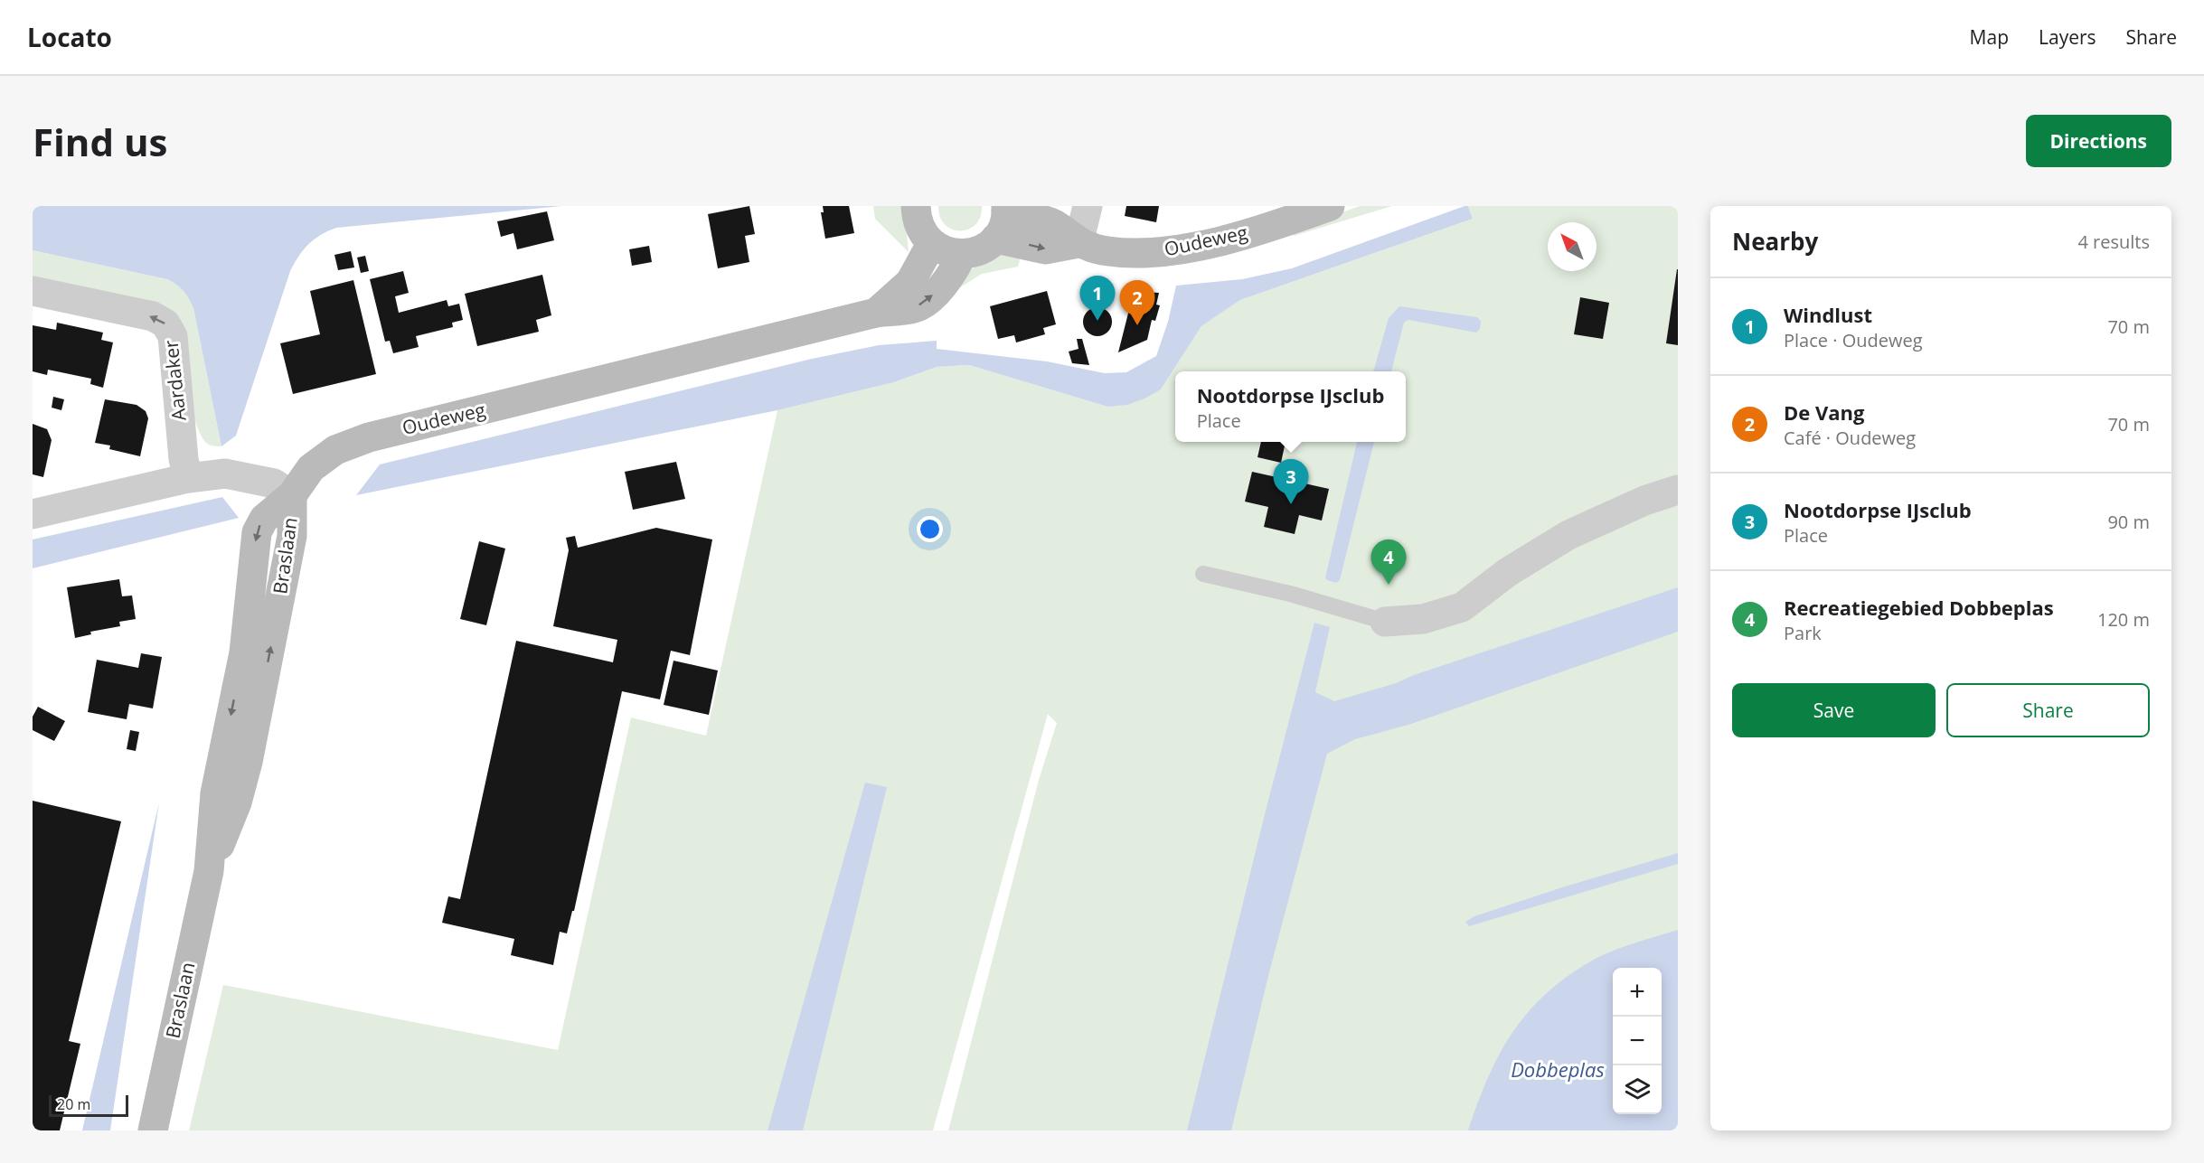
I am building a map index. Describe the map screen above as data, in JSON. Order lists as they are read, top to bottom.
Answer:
{
  "streets": {
    "main road": ["Oudeweg", "Braslaan"],
    "street": ["Aardaker"]
  },
  "crossings": [
    ["Oudeweg", "Braslaan"]
  ],
  "one_way": ["Aardaker"],
  "water": ["Dobbeplas"],
  "scale_bar": "20 m",
  "north": "top left",
  "page": {
    "header": "Locato",
    "nav": ["Map", "Layers", "Share"],
    "buttons": [
      "Directions",
      ["Save", "Share"]
    ],
    "title": "Find us",
    "heading": ["Nearby", "4 results"],
    "pins": [
      "1",
      "2",
      "3",
      "4"
    ],
    "list": [
      {
        "mark": "1",
        "name": "Windlust",
        "note": "Place · Oudeweg",
        "value": "70 m"
      },
      {
        "mark": "2",
        "name": "De Vang",
        "note": "Café · Oudeweg",
        "value": "70 m"
      },
      {
        "mark": "3",
        "name": "Nootdorpse IJsclub",
        "note": "Place",
        "value": "90 m"
      },
      {
        "mark": "4",
        "name": "Recreatiegebied Dobbeplas",
        "note": "Park",
        "value": "120 m"
      }
    ],
    "popup": ["Nootdorpse IJsclub", "Place"],
    "map_buttons": ["+", "−"],
    "scale": "20 m"
  }
}
